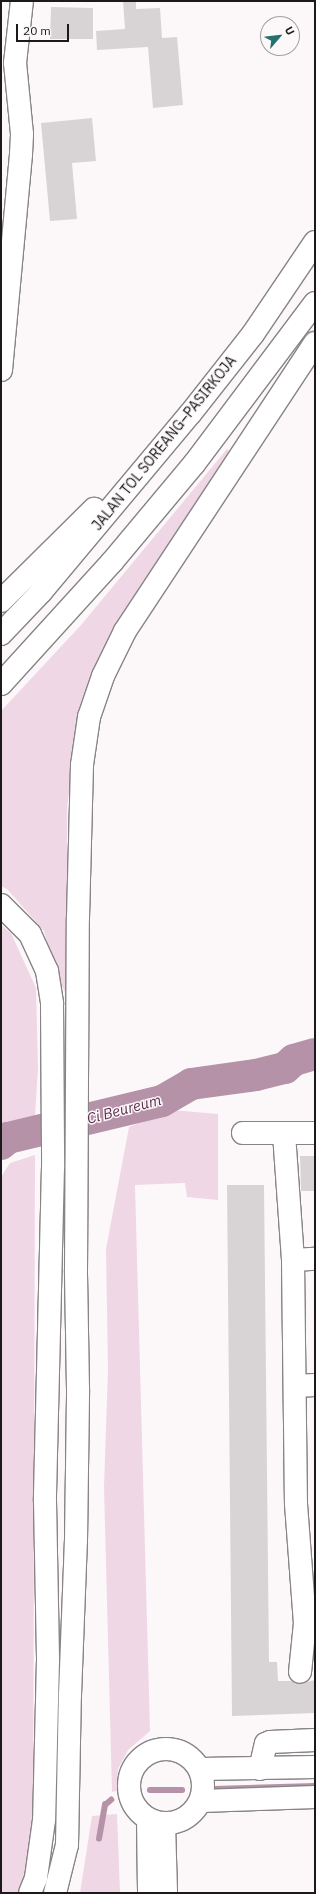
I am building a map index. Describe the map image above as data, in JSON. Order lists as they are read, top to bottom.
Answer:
{
  "streets": {
    "main road": ["JALAN TOL SOREANG–PASIRKOJA"]
  },
  "water": ["Ci Beureum"],
  "scale_bar": "20 m",
  "north": "top right"
}
